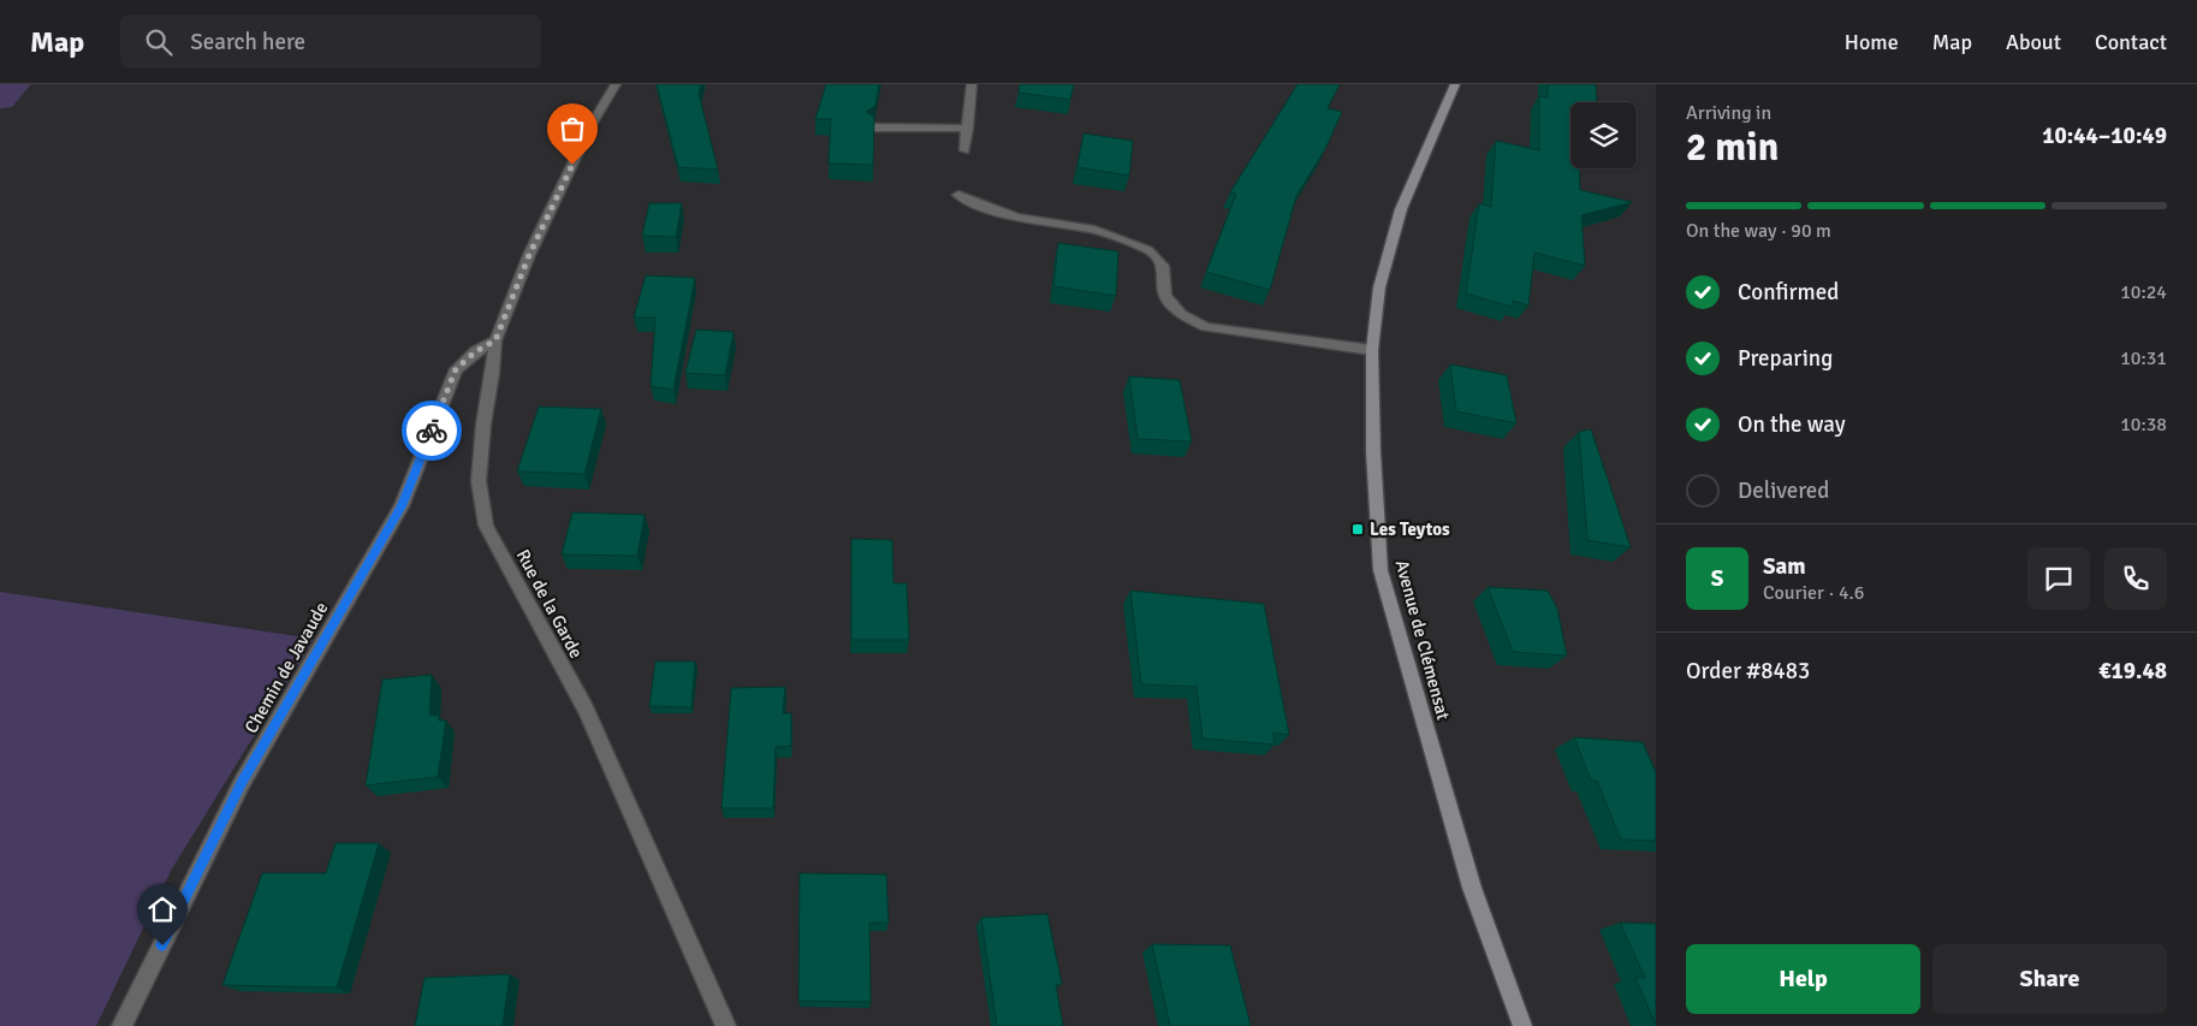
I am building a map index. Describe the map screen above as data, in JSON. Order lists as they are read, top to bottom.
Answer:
{
  "streets": {
    "main road": ["Avenue de Clémensat"],
    "street": ["Rue de la Garde", "Chemin de Javaude"]
  },
  "crossings": [
    ["Rue de la Garde", "Chemin de Javaude"]
  ],
  "places": {
    "transit": ["Les Teytos"]
  },
  "page": {
    "header": "Map",
    "search": "Search here",
    "nav": [
      "Home",
      "Map",
      "About",
      "Contact"
    ],
    "heading": ["2 min", "Arriving in", "10:44–10:49"],
    "panel": [
      "Sam",
      "Courier · 4.6",
      "Order #8483",
      "€19.48"
    ],
    "bar": "On the way · 90 m",
    "list": [
      ["Confirmed", "10:24"],
      ["Preparing", "10:31"],
      ["On the way", "10:38"],
      "Delivered"
    ],
    "round": "S",
    "buttons": ["Help", "Share"]
  }
}
